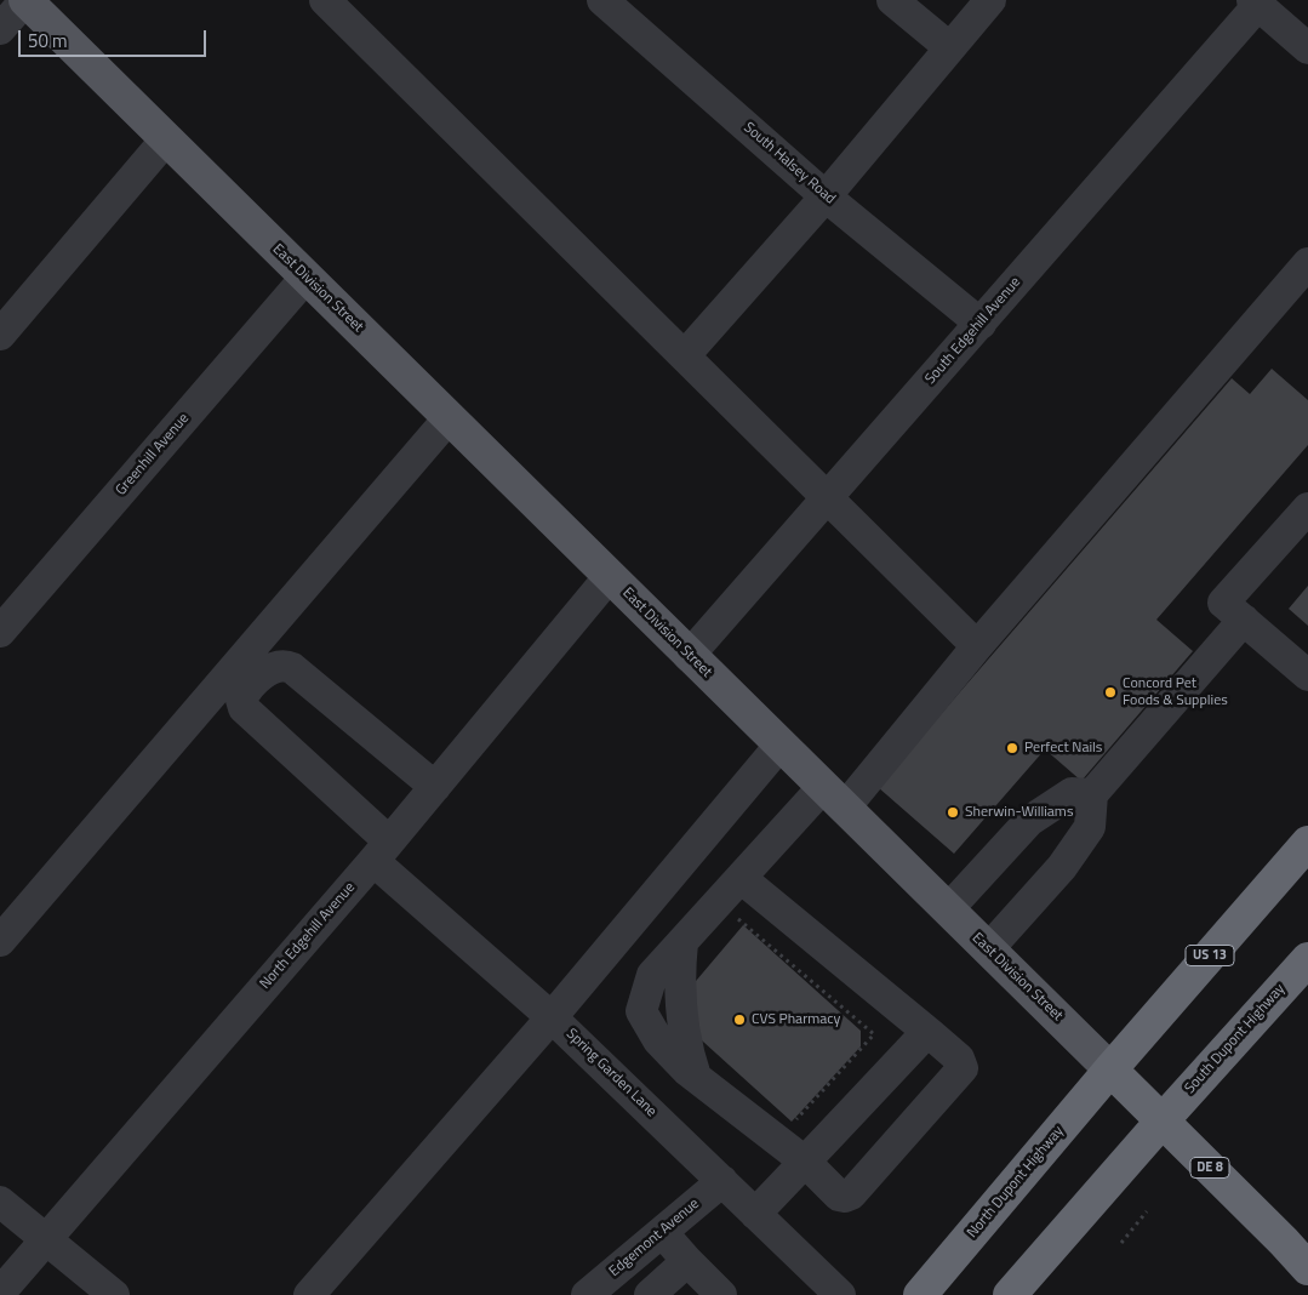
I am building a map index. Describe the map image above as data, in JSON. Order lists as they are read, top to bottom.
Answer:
{
  "streets": {
    "highway": [
      "East Division Street",
      "US 13",
      "South Dupont Highway",
      "DE 8",
      "North Dupont Highway"
    ],
    "street": [
      "South Halsey Road",
      "South Edgehill Avenue",
      "Greenhill Avenue",
      "North Edgehill Avenue",
      "Spring Garden Lane",
      "Edgemont Avenue"
    ]
  },
  "crossings": [
    ["South Halsey Road", "South Edgehill Avenue"],
    ["East Division Street", "South Edgehill Avenue"],
    ["East Division Street", "Greenhill Avenue"],
    ["East Division Street", "North Edgehill Avenue"],
    ["East Division Street", "US 13"],
    ["East Division Street", "South Dupont Highway"],
    ["East Division Street", "North Dupont Highway"],
    ["North Edgehill Avenue", "Spring Garden Lane"],
    ["US 13", "North Dupont Highway"],
    ["Spring Garden Lane", "Edgemont Avenue"]
  ],
  "places": [
    "Concord Pet Foods & Supplies",
    "Perfect Nails",
    "Sherwin-Williams",
    "CVS Pharmacy"
  ],
  "scale_bar": "50 m"
}
